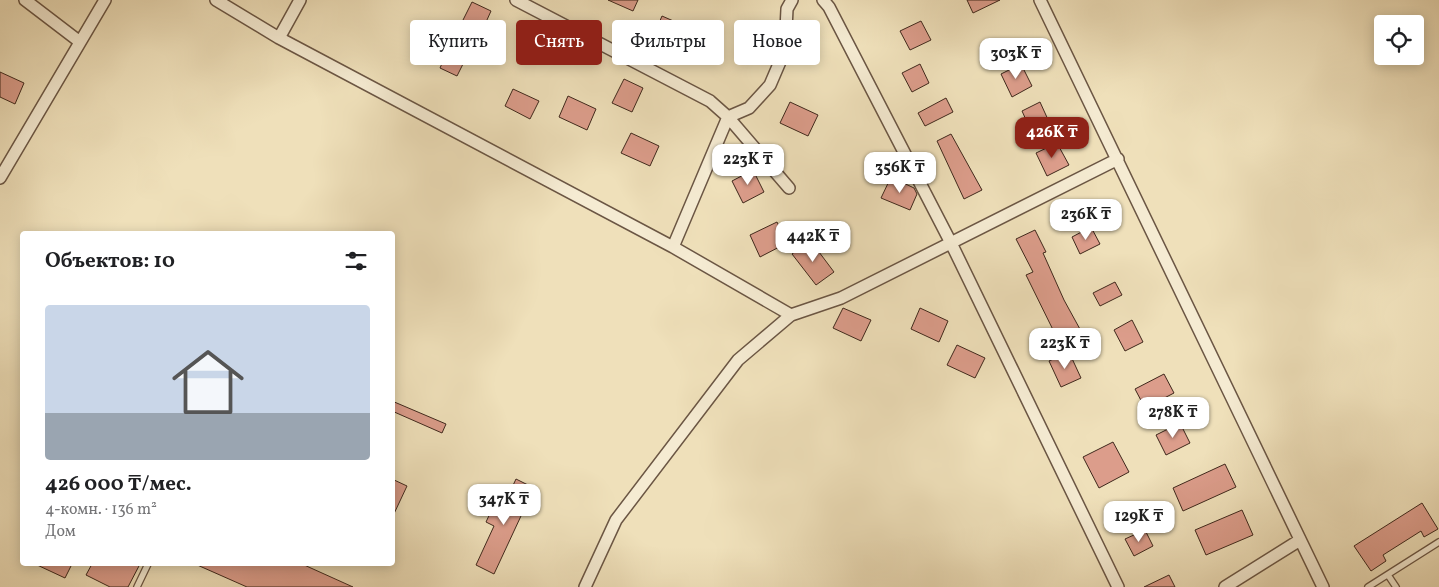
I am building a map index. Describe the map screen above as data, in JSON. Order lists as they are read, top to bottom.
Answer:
{
  "page": {
    "chip": [
      "Купить",
      "Снять",
      "Фильтры",
      "Новое"
    ],
    "price": [
      "303K ₸",
      "426K ₸",
      "223K ₸",
      "356K ₸",
      "236K ₸",
      "442K ₸",
      "223K ₸",
      "278K ₸",
      "347K ₸",
      "129K ₸"
    ],
    "heading": "Объектов: 10",
    "list": [
      {
        "name": "426 000 ₸/мес.",
        "note": "4-комн. · 136 m² · Дом"
      }
    ]
  }
}
